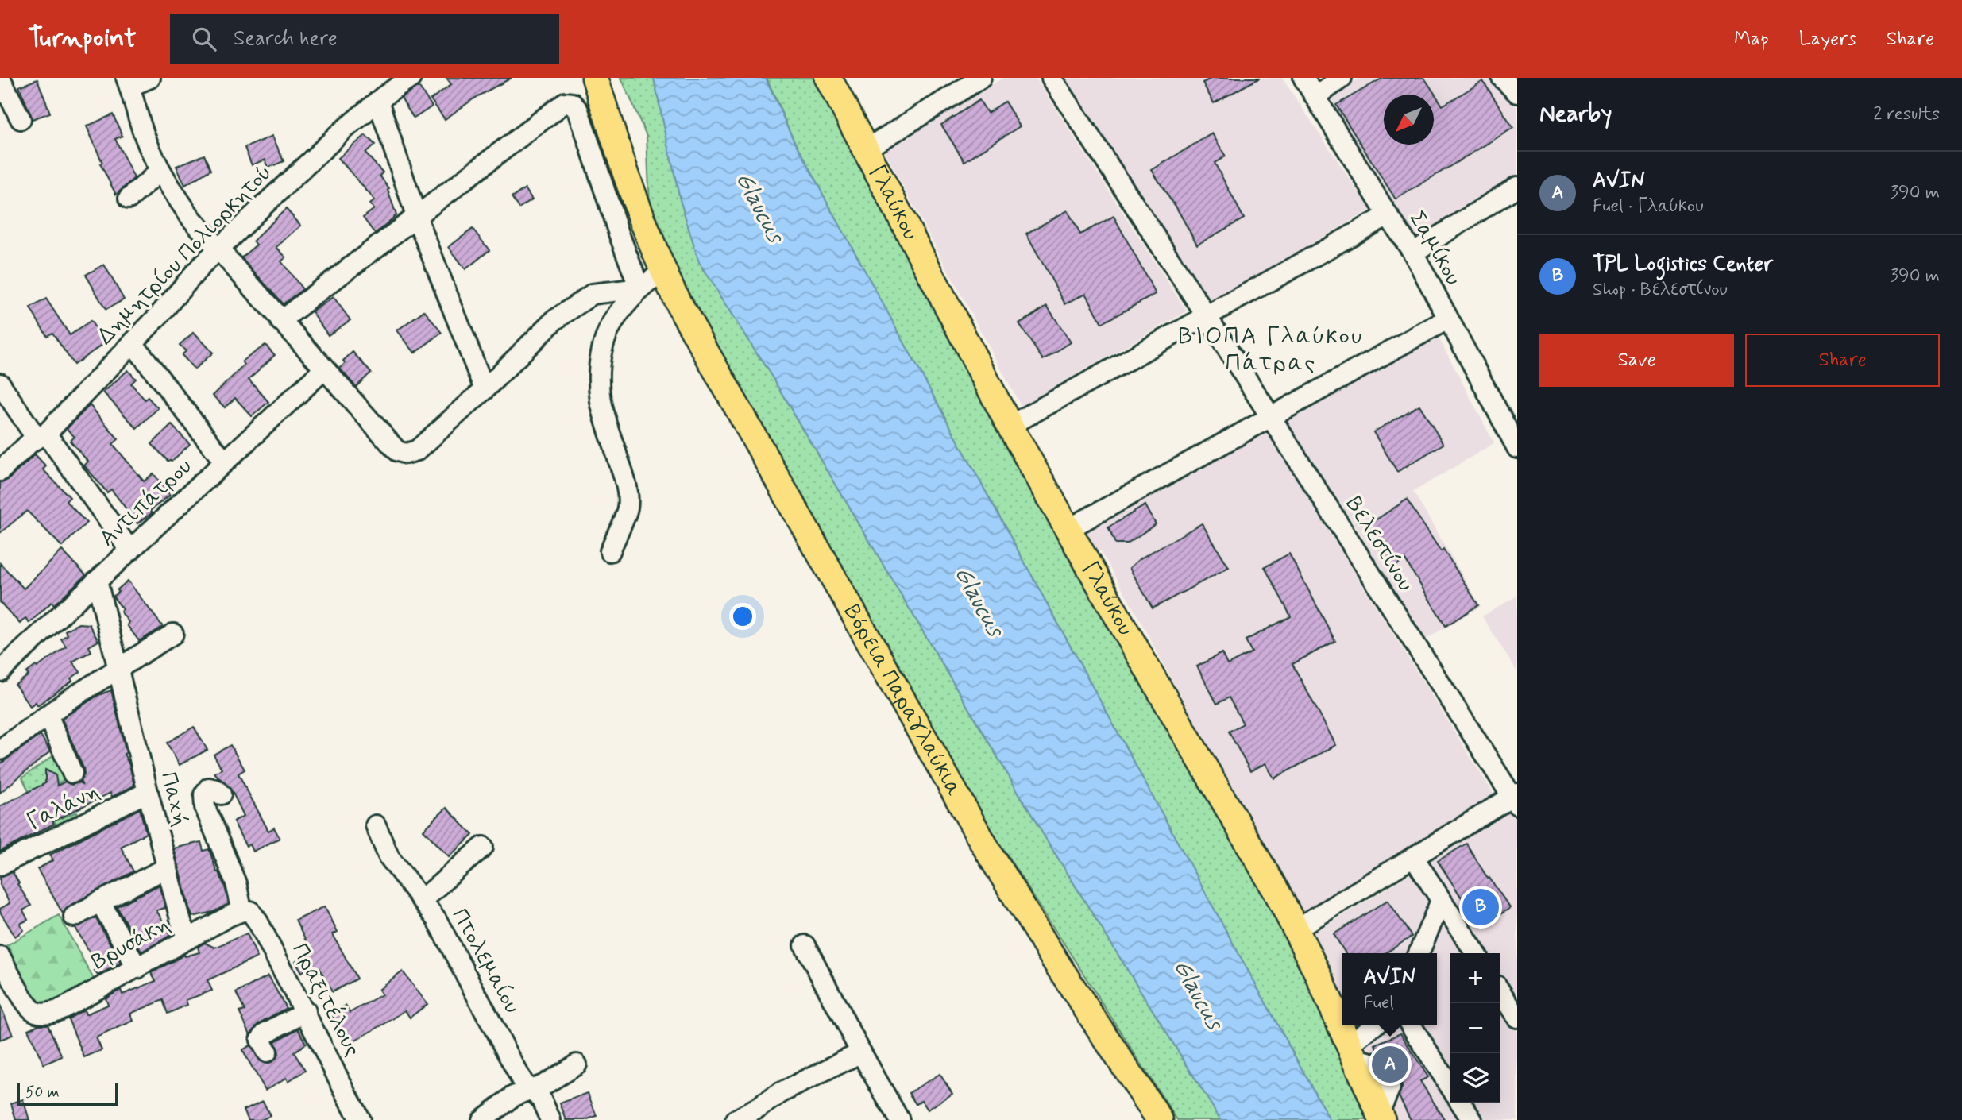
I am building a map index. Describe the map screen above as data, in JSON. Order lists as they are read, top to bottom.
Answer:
{
  "streets": {
    "main road": ["Γλαύκου", "Βόρεια Παραγλαύκια"],
    "street": [
      "Σαμίκου",
      "Δημητρίου Πολιορκητού",
      "Αντιπάτρου",
      "Βελεστίνου",
      "Παχή",
      "Γαλάνη",
      "Βρυσάκη",
      "Πτολεμαίου",
      "Πραξιτέλους"
    ]
  },
  "crossings": [
    ["Αντιπάτρου", "Παχή"],
    ["Παχή", "Γαλάνη"],
    ["Παχή", "Βρυσάκη"],
    ["Βρυσάκη", "Πραξιτέλους"]
  ],
  "districts": ["ΒΙΟΠΑ Γλαύκου Πάτρας"],
  "water": ["Glaucus"],
  "scale_bar": "50 m",
  "north": "bottom left",
  "page": {
    "header": "Turnpoint",
    "search": "Search here",
    "nav": ["Map", "Layers", "Share"],
    "heading": ["Nearby", "2 results"],
    "list": [
      {
        "mark": "A",
        "name": "AVIN",
        "note": "Fuel · Γλαύκου",
        "value": "390 m"
      },
      {
        "mark": "B",
        "name": "TPL Logistics Center",
        "note": "Shop · Βελεστίνου",
        "value": "390 m"
      }
    ],
    "buttons": ["Save", "Share"],
    "pins": ["B", "A"],
    "map_buttons": ["+", "−"],
    "popup": ["AVIN", "Fuel"],
    "scale": "50 m"
  }
}
